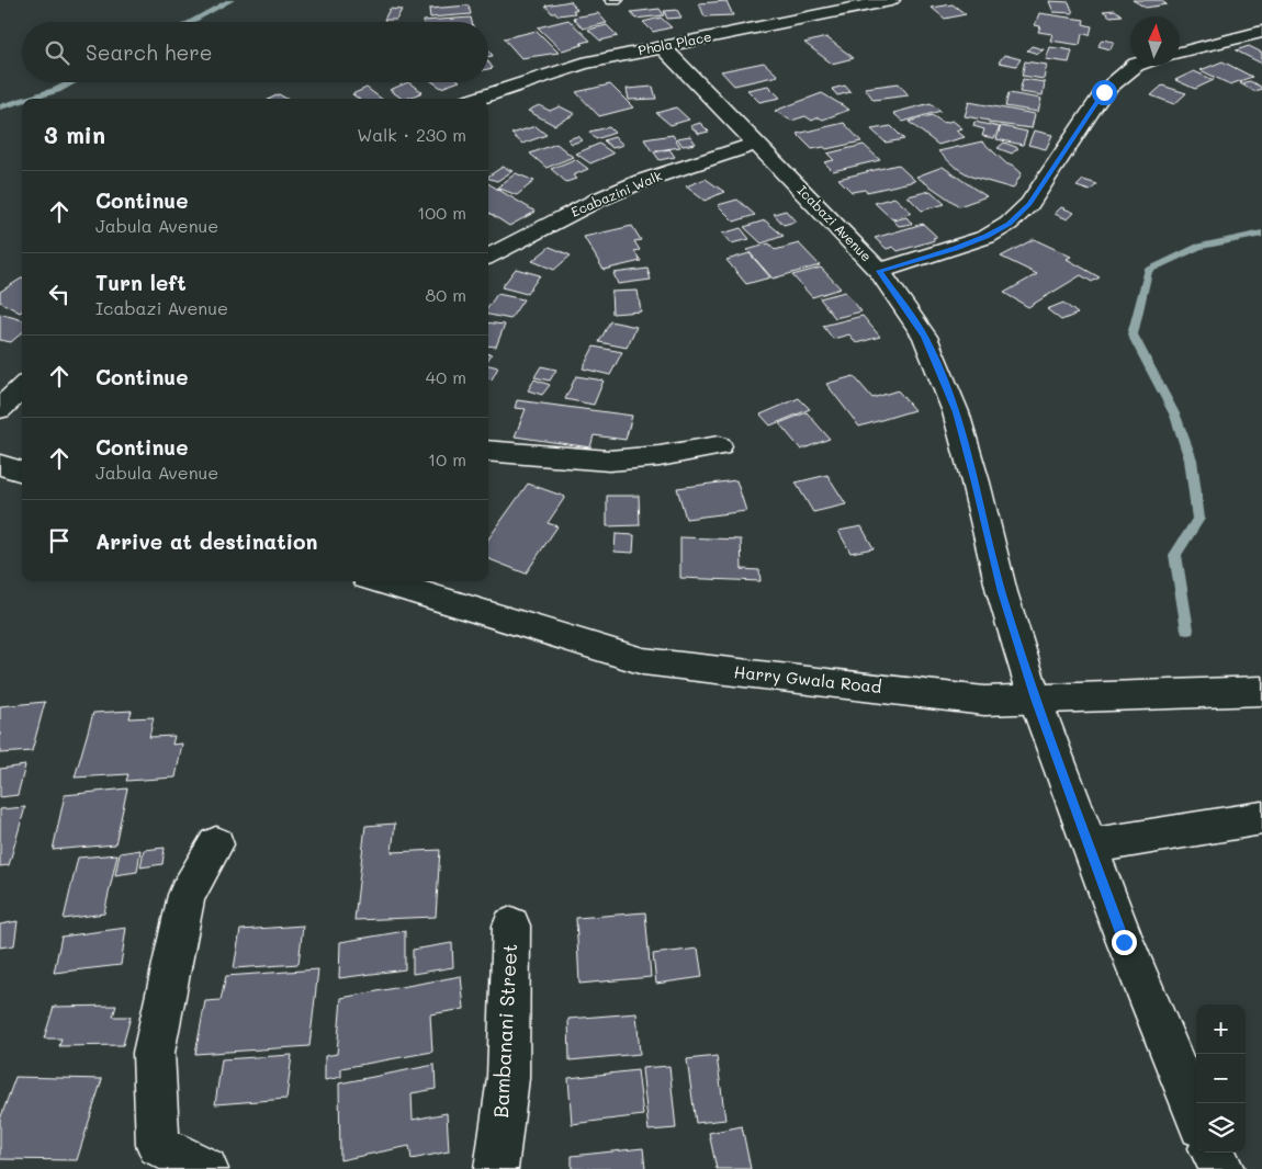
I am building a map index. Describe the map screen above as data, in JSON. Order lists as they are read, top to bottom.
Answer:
{
  "streets": {
    "street": [
      "Phola Place",
      "Ecabazini Walk",
      "Icabazi Avenue",
      "Harry Gwala Road",
      "Bambanani Street"
    ]
  },
  "crossings": [
    ["Phola Place", "Icabazi Avenue"],
    ["Ecabazini Walk", "Icabazi Avenue"],
    ["Icabazi Avenue", "Harry Gwala Road"]
  ],
  "north": "top",
  "page": {
    "search": "Search here",
    "heading": ["3 min", "Walk · 230 m"],
    "list": [
      ["Continue", "Jabula Avenue", "100 m"],
      ["Turn left", "Icabazi Avenue", "80 m"],
      ["Continue", "40 m"],
      ["Continue", "Jabula Avenue", "10 m"],
      "Arrive at destination"
    ],
    "map_buttons": ["+", "−"]
  }
}
